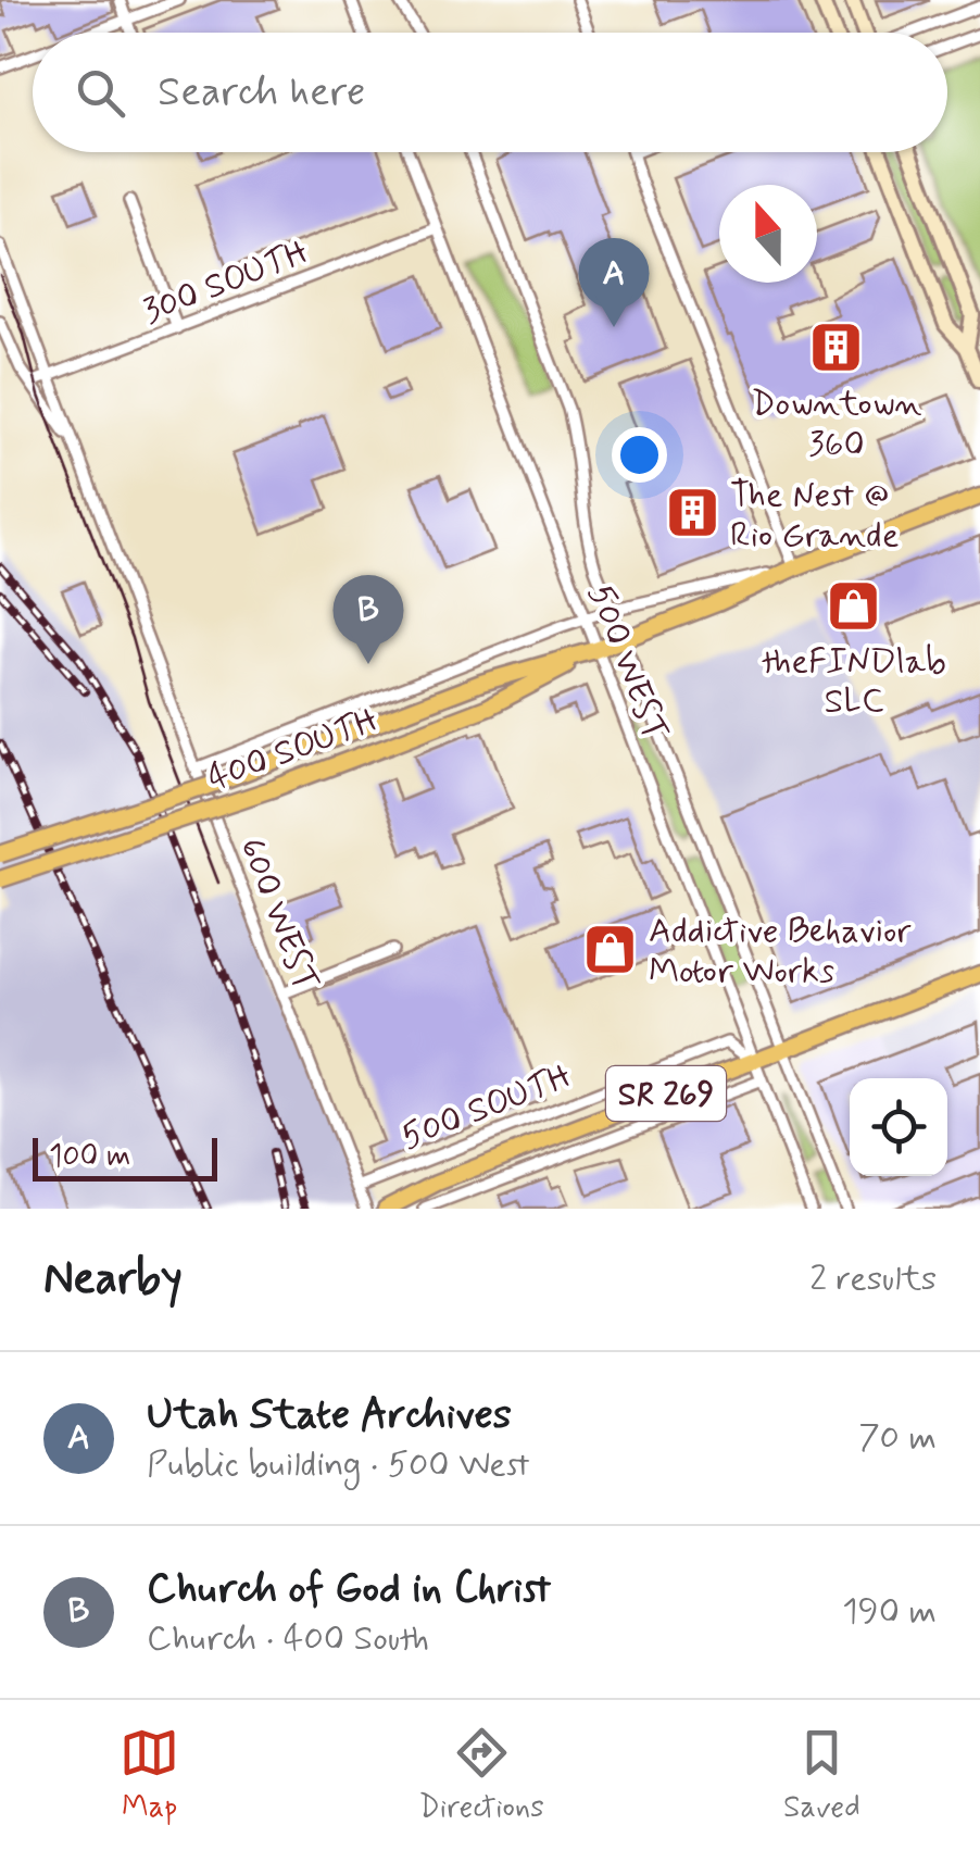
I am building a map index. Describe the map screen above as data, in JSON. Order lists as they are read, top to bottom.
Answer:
{
  "streets": {
    "main road": ["400 SOUTH", "SR 269", "500 SOUTH"],
    "street": ["300 SOUTH", "500 WEST", "600 WEST"]
  },
  "crossings": [
    ["300 SOUTH", "500 WEST"],
    ["300 SOUTH", "600 WEST"],
    ["500 WEST", "400 SOUTH"],
    ["500 WEST", "500 SOUTH"],
    ["400 SOUTH", "600 WEST"],
    ["600 WEST", "500 SOUTH"]
  ],
  "places": {
    "building": ["Downtown 360", "The Nest @ Rio Grande"],
    "shop": ["theFINDlab SLC", "Addictive Behavior Motor Works"]
  },
  "scale_bar": "100 m",
  "north": "top",
  "page": {
    "search": "Search here",
    "pins": ["A", "B"],
    "scale": "100 m",
    "heading": ["Nearby", "2 results"],
    "list": [
      {
        "mark": "A",
        "name": "Utah State Archives",
        "note": "Public building · 500 West",
        "value": "70 m"
      },
      {
        "mark": "B",
        "name": "Church of God in Christ",
        "note": "Church · 400 South",
        "value": "190 m"
      }
    ],
    "nav": ["Map", "Directions", "Saved"]
  }
}
